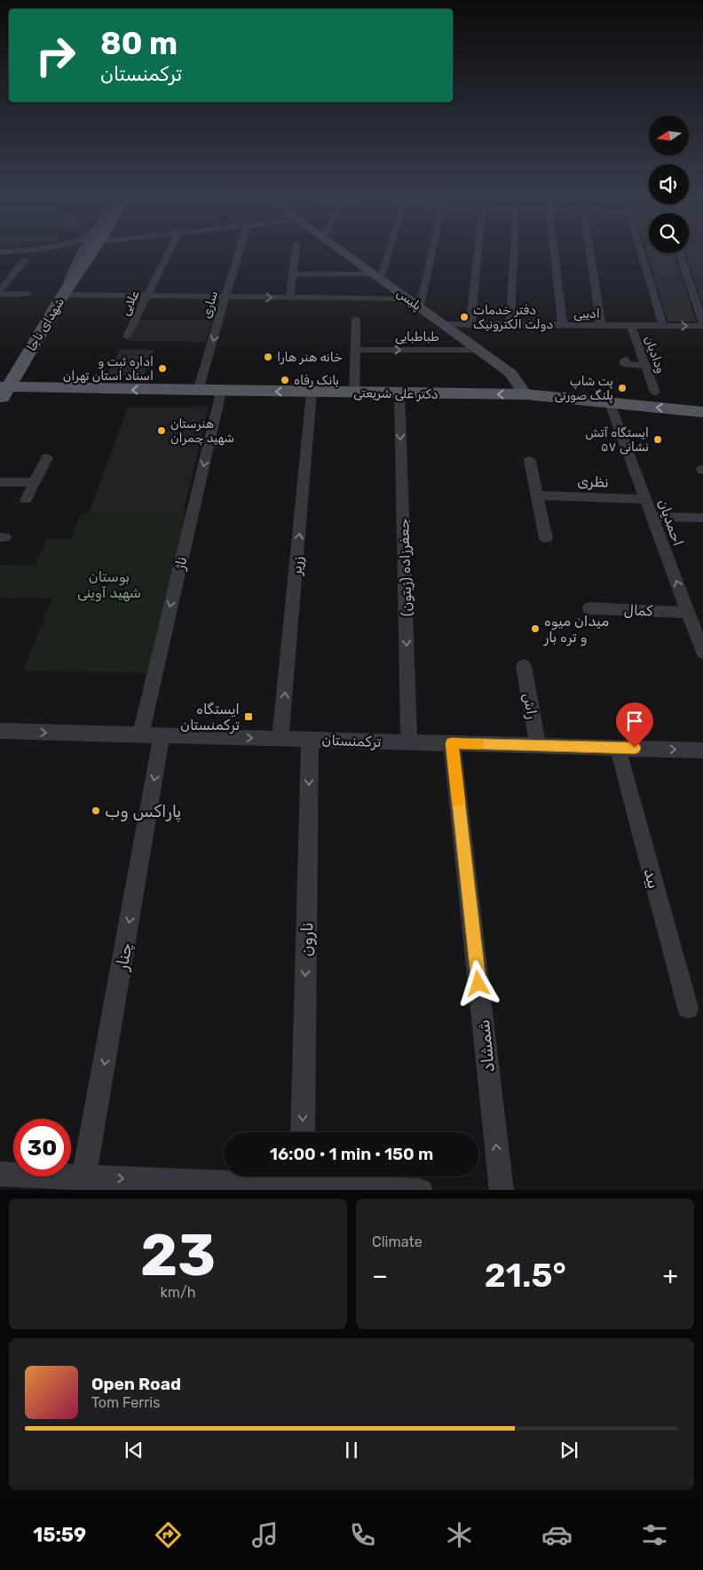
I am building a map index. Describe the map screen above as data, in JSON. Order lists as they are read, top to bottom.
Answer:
{
  "streets": {
    "main road": ["پلیس", "شهدای ناجا", "دکتر علی شریعتی"],
    "street": [
      "علایی",
      "ساری",
      "ادیبی",
      "طباطبایی",
      "ودادیان",
      "نظری",
      "احمدیان",
      "ناژ",
      "زریر",
      "جعفرزاده (زیتون)",
      "کمال",
      "راش",
      "ترکمنستان",
      "بید",
      "نارون",
      "چنار",
      "شمشاد"
    ]
  },
  "crossings": [
    ["پلیس", "ادیبی"],
    ["پلیس", "طباطبایی"],
    ["پلیس", "دکتر علی شریعتی"],
    ["ساری", "دکتر علی شریعتی"],
    ["ادیبی", "ودادیان"],
    ["شهدای ناجا", "دکتر علی شریعتی"],
    ["دکتر علی شریعتی", "احمدیان"],
    ["دکتر علی شریعتی", "ناژ"],
    ["دکتر علی شریعتی", "زریر"],
    ["دکتر علی شریعتی", "جعفرزاده (زیتون)"],
    ["نظری", "احمدیان"],
    ["احمدیان", "کمال"],
    ["ناژ", "ترکمنستان"],
    ["زریر", "ترکمنستان"],
    ["جعفرزاده (زیتون)", "ترکمنستان"],
    ["راش", "ترکمنستان"],
    ["ترکمنستان", "بید"],
    ["ترکمنستان", "نارون"],
    ["ترکمنستان", "چنار"],
    ["ترکمنستان", "شمشاد"]
  ],
  "one_way": [
    "ساری",
    "دکتر علی شریعتی",
    "احمدیان",
    "ناژ",
    "زریر",
    "جعفرزاده (زیتون)",
    "ترکمنستان",
    "نارون",
    "چنار",
    "شمشاد"
  ],
  "parks": ["بوستان شهید آوینی"],
  "places": {
    "other": [
      "دفتر خدمات دولت الکترونیک",
      "خانه هنر هارا",
      "اداره ثبت و اسناد استان تهران",
      "بانک رفاه",
      "پت شاپ پلنگ صورتی",
      "هنرستان شهید چمران",
      "ایستگاه آتش نشانی ۵۷",
      "میدان میوه و تره بار",
      "پاراکس وب"
    ],
    "transit": ["ایستگاه ترکمنستان"]
  },
  "north": "left",
  "page": {
    "turn": ["80 m", "ترکمنستان"],
    "limit": "30",
    "trip": "16:00 · 1 min · 150 m",
    "tile": [
      ["23", "km/h"],
      "Climate"
    ],
    "heat": ["−", "21.5°", "+"],
    "song": ["Open Road", "Tom Ferris"],
    "tabs": "15:59"
  }
}
